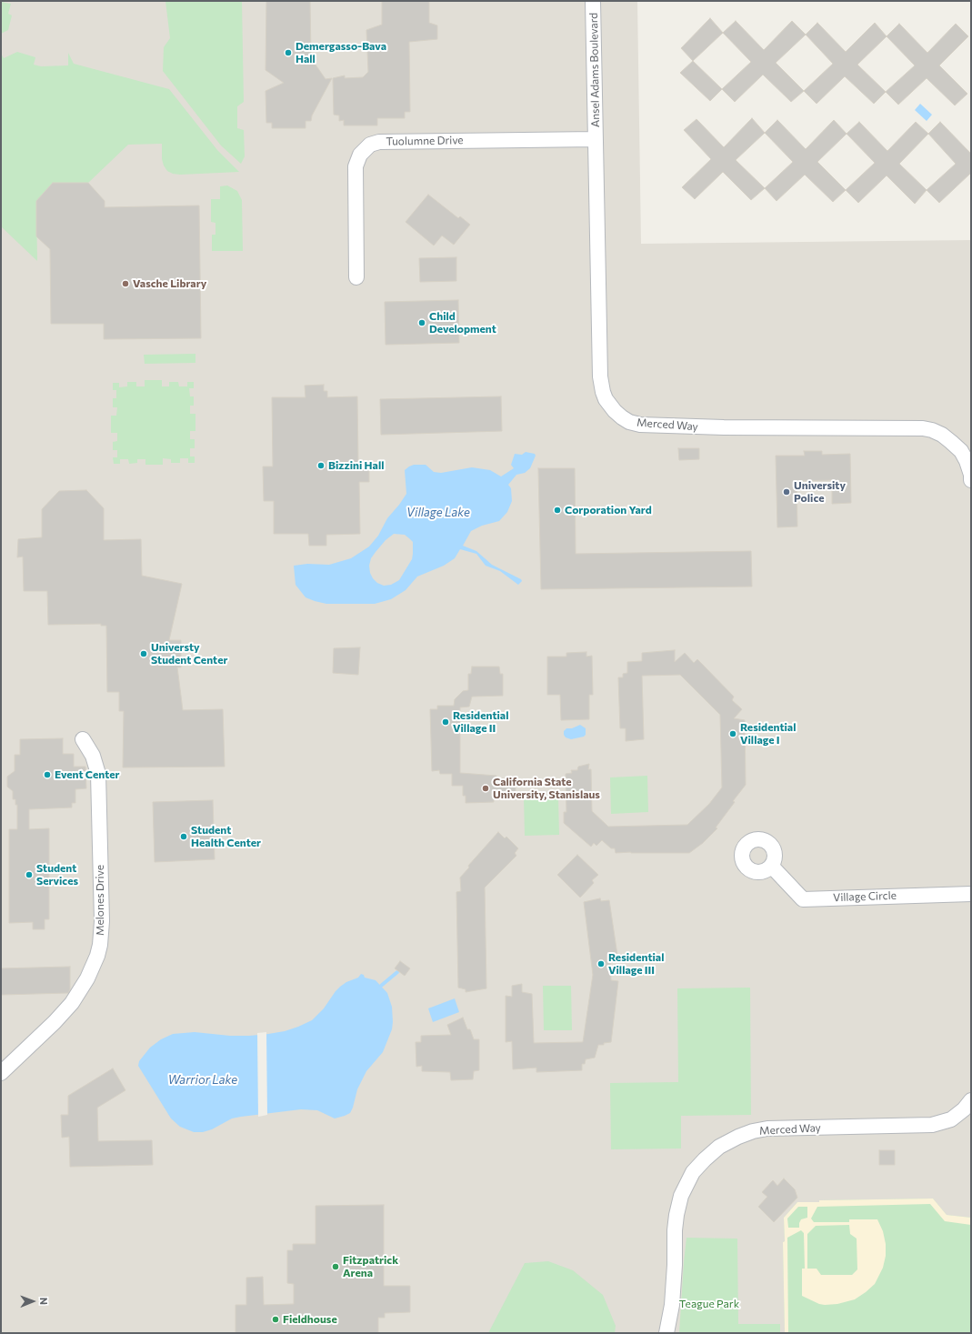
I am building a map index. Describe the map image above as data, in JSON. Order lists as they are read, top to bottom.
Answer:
{
  "streets": {
    "street": [
      "Ansel Adams Boulevard",
      "Tuolumne Drive",
      "Merced Way",
      "Village Circle",
      "Melones Drive"
    ]
  },
  "crossings": [
    ["Ansel Adams Boulevard", "Tuolumne Drive"],
    ["Ansel Adams Boulevard", "Merced Way"],
    ["Tuolumne Drive", "Merced Way"]
  ],
  "water": ["Village Lake", "Warrior Lake"],
  "parks": ["Teague Park"],
  "places": [
    "Demergasso-Bava Hall",
    "Vasche Library",
    "Child Development",
    "Bizzini Hall",
    "University Police",
    "Corporation Yard",
    "Universty Student Center",
    "Residential Village II",
    "Residential Village I",
    "Event Center",
    "California State University, Stanislaus",
    "Student Health Center",
    "Student Services",
    "Residential Village III",
    "Fitzpatrick Arena",
    "Fieldhouse"
  ],
  "north": "right"
}
